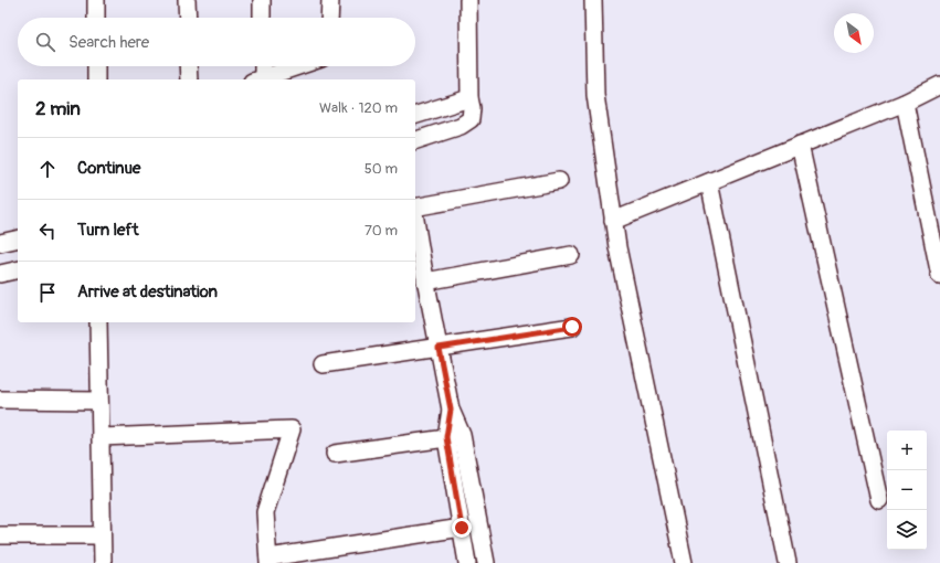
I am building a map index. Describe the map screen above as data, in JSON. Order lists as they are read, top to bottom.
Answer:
{
  "north": "bottom right",
  "page": {
    "search": "Search here",
    "heading": ["2 min", "Walk · 120 m"],
    "list": [
      ["Continue", "50 m"],
      ["Turn left", "70 m"],
      "Arrive at destination"
    ],
    "map_buttons": ["+", "−"]
  }
}
